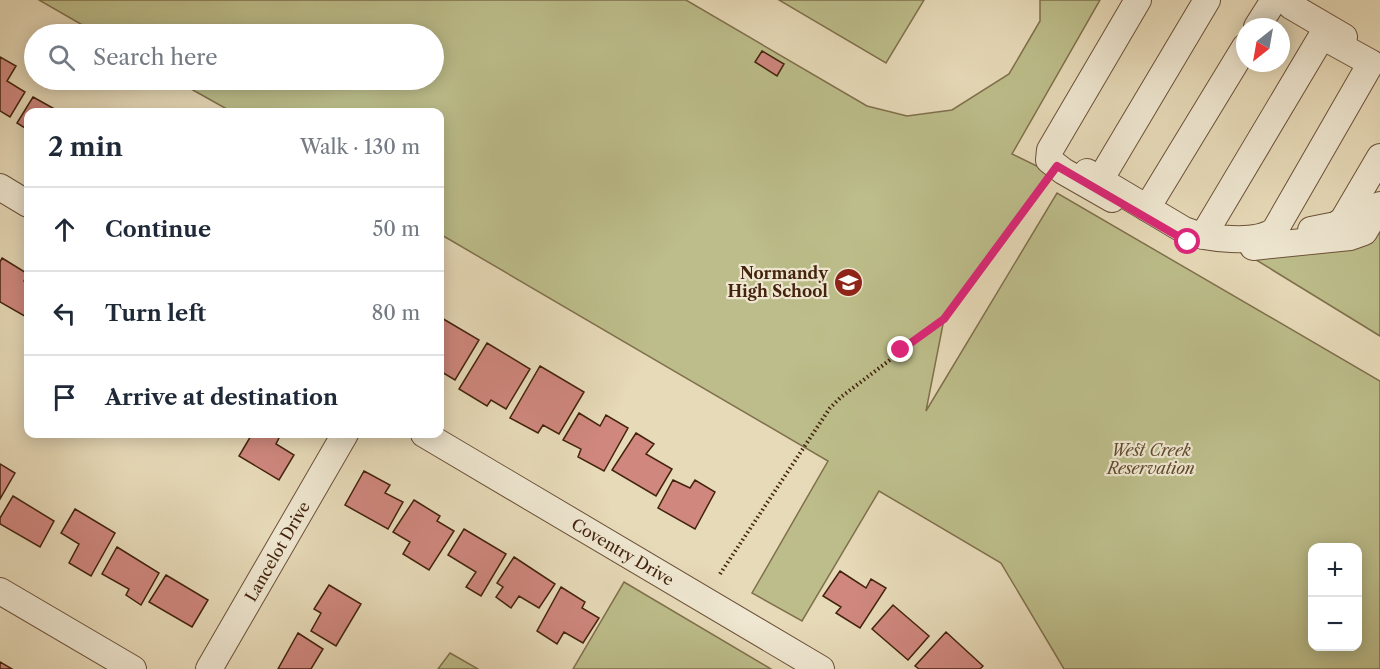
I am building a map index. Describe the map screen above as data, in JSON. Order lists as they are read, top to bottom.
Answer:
{
  "streets": {
    "street": ["Lancelot Drive", "Coventry Drive"]
  },
  "parks": ["West Creek Reservation"],
  "places": {
    "school or university": ["Normandy High School"]
  },
  "north": "bottom left",
  "page": {
    "search": "Search here",
    "heading": ["2 min", "Walk · 130 m"],
    "list": [
      ["Continue", "50 m"],
      ["Turn left", "80 m"],
      "Arrive at destination"
    ],
    "map_buttons": ["+", "−"]
  }
}
